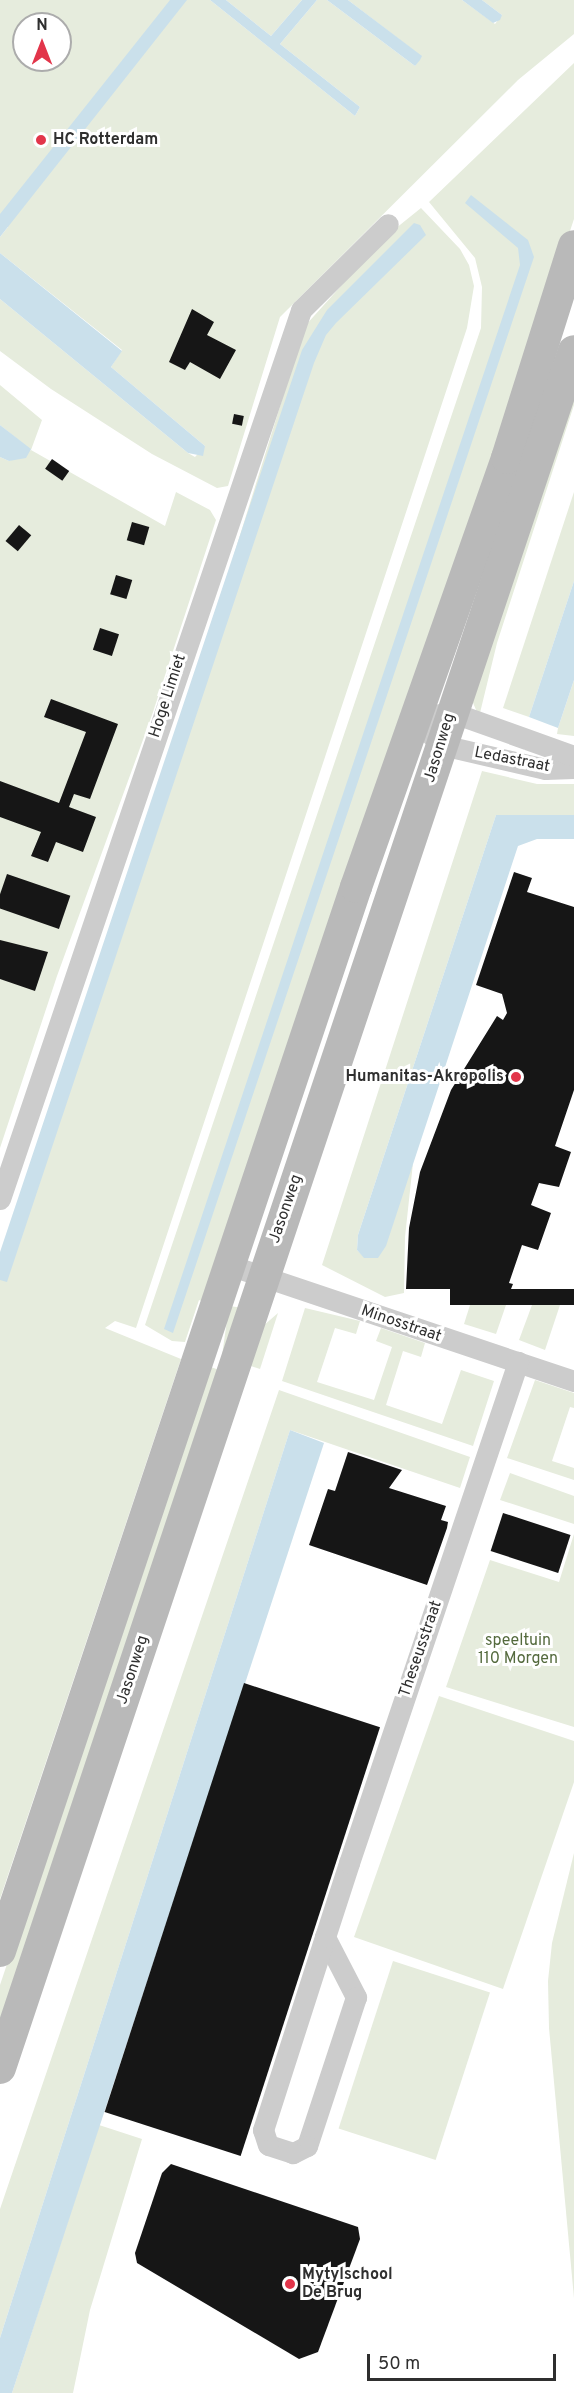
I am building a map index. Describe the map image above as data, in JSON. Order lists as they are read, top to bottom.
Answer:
{
  "streets": {
    "street": [
      "Hoge Limiet",
      "Jasonweg",
      "Ledastraat",
      "Minosstraat",
      "Theseusstraat"
    ]
  },
  "crossings": [
    ["Jasonweg", "Ledastraat"],
    ["Jasonweg", "Minosstraat"],
    ["Minosstraat", "Theseusstraat"]
  ],
  "parks": ["speeltuin 110 Morgen"],
  "places": ["HC Rotterdam", "Humanitas-Akropolis", "Mytylschool De Brug"],
  "scale_bar": "50 m",
  "north": "top"
}
